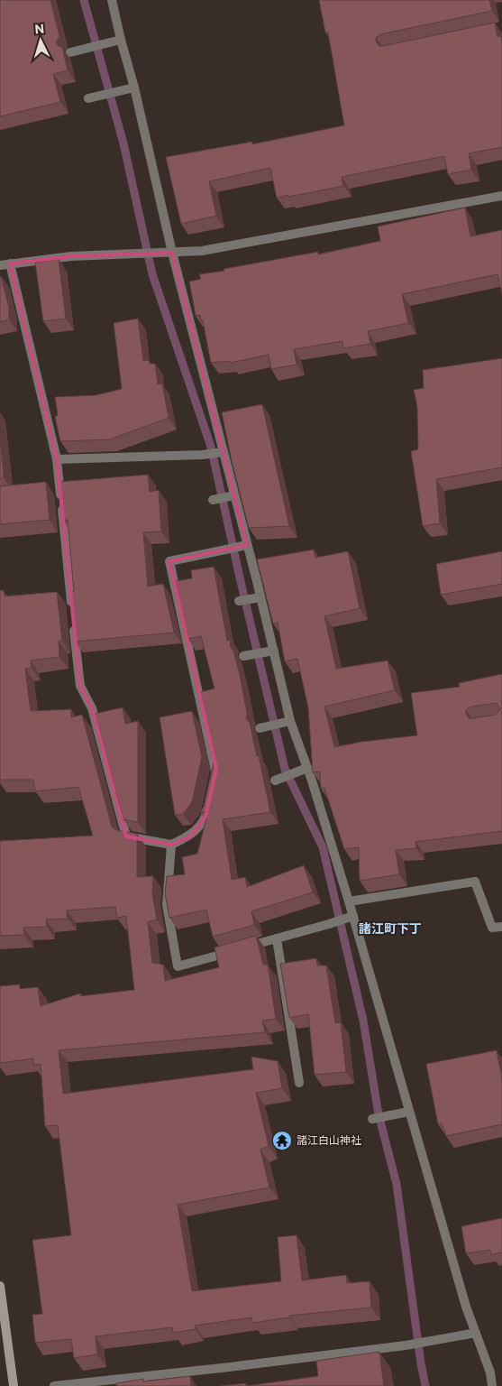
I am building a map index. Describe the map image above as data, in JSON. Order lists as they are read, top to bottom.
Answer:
{
  "districts": ["諸江町下丁"],
  "places": {
    "temple": ["諸江白山神社"]
  },
  "north": "top"
}
